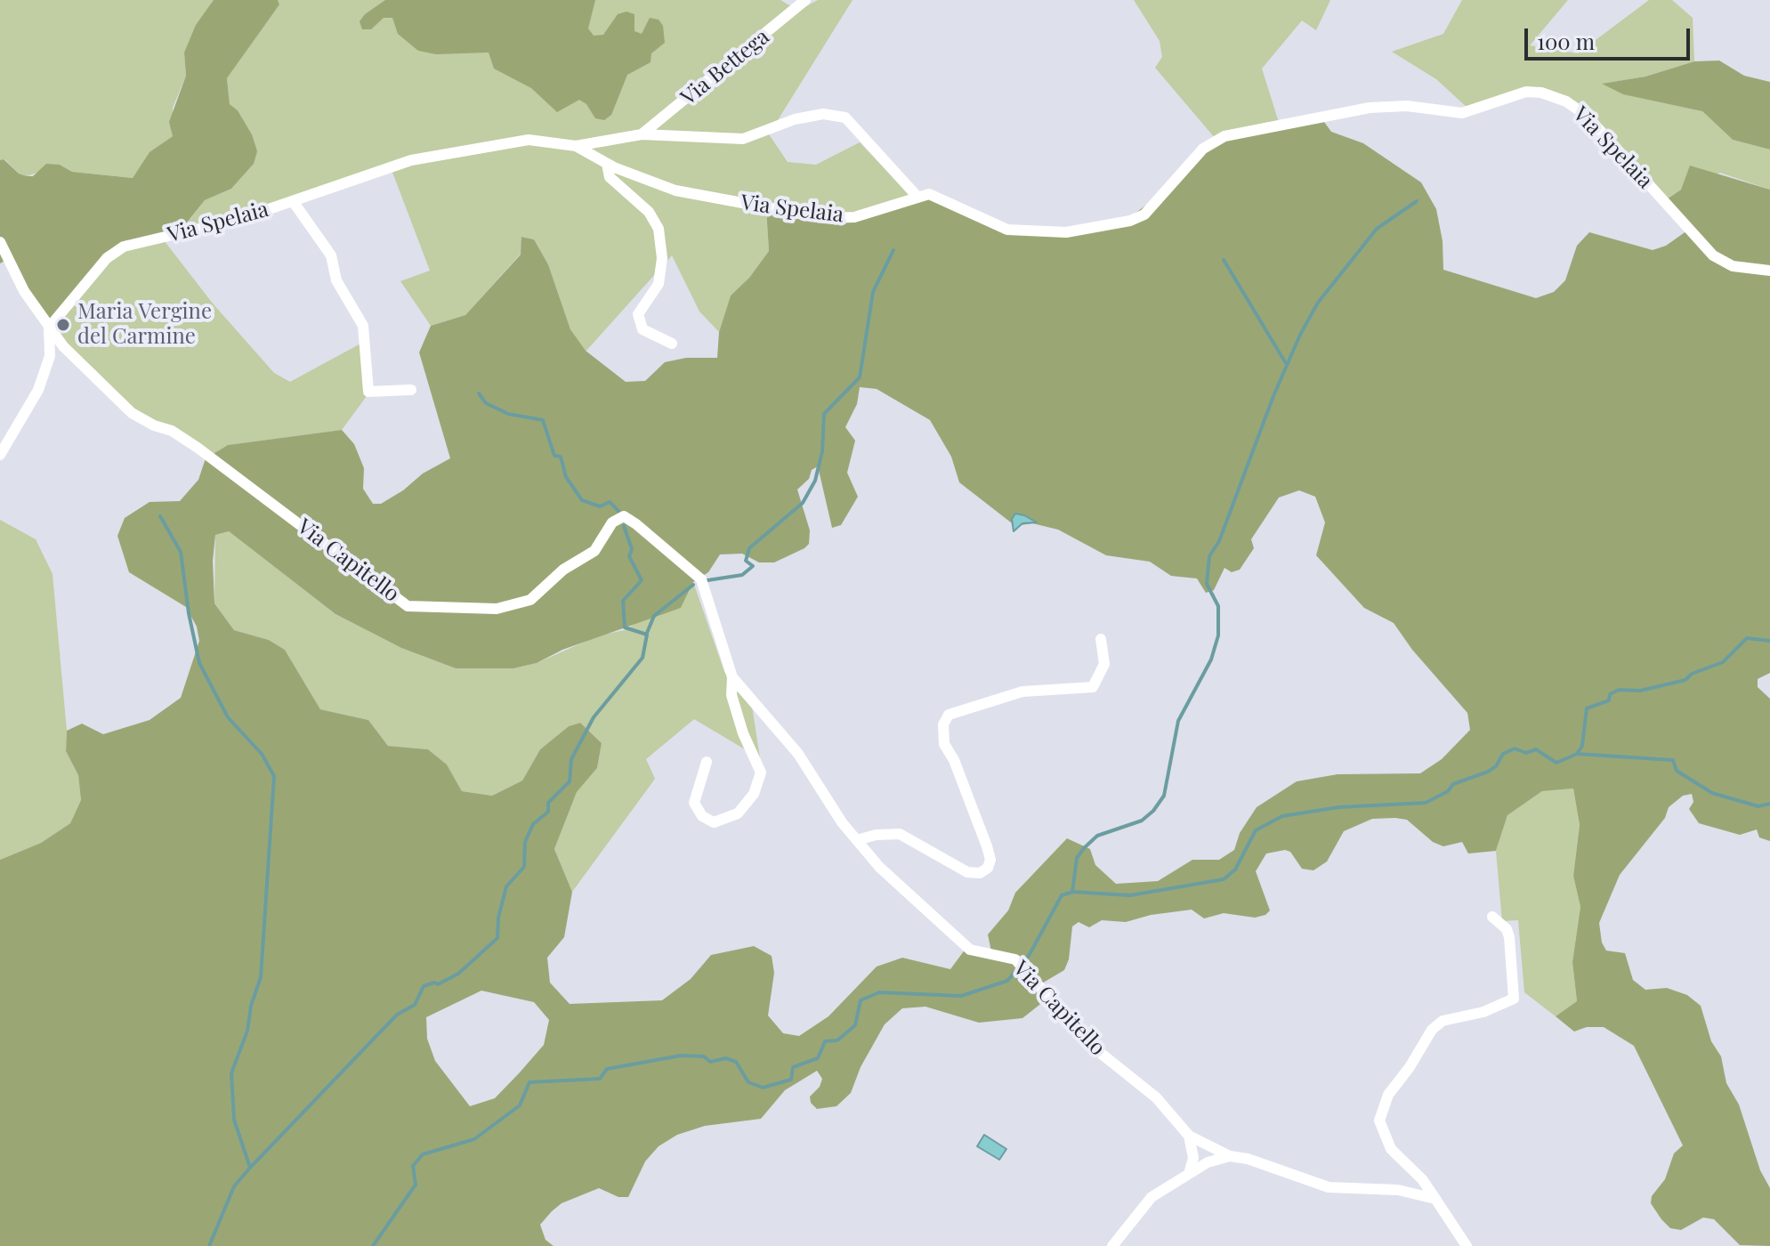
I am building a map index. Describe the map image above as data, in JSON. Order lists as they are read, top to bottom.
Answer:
{
  "streets": {
    "street": ["Via Bettega", "Via Spelaia", "Via Capitello"]
  },
  "crossings": [
    ["Via Bettega", "Via Spelaia"],
    ["Via Spelaia", "Via Capitello"]
  ],
  "places": ["Maria Vergine del Carmine"],
  "scale_bar": "100 m"
}
